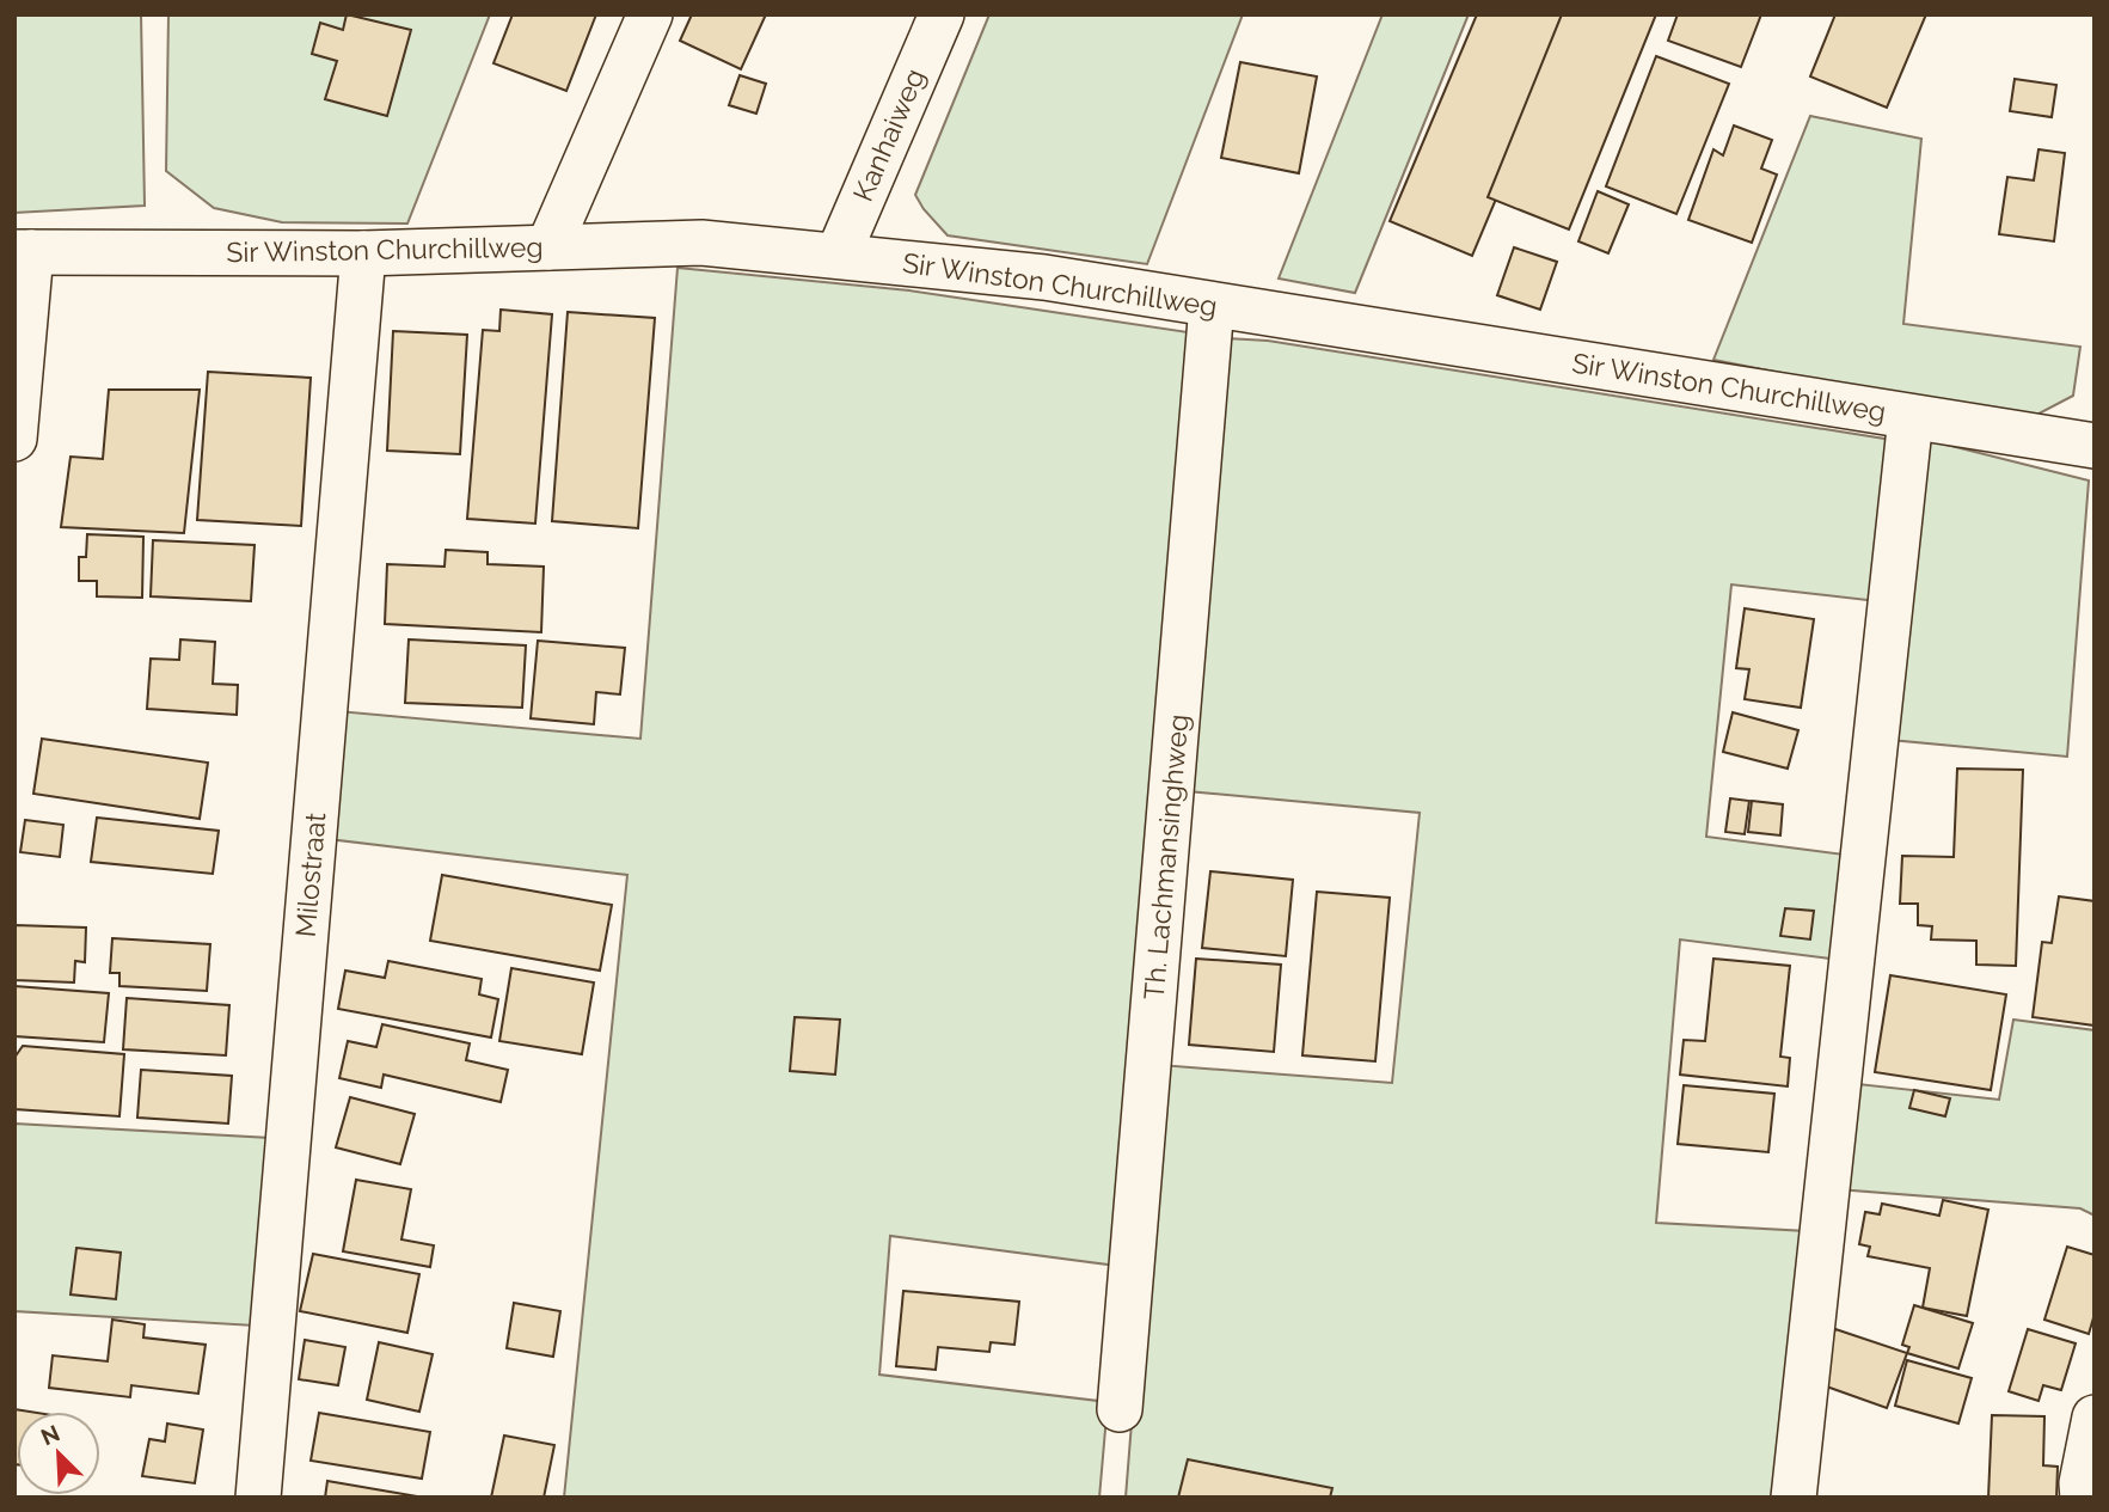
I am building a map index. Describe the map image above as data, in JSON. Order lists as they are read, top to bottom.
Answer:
{
  "streets": {
    "street": [
      "Kanhaiweg",
      "Sir Winston Churchillweg",
      "Th. Lachmansinghweg",
      "Milostraat"
    ]
  },
  "crossings": [
    ["Kanhaiweg", "Sir Winston Churchillweg"],
    ["Sir Winston Churchillweg", "Th. Lachmansinghweg"],
    ["Sir Winston Churchillweg", "Milostraat"]
  ],
  "north": "top left"
}
